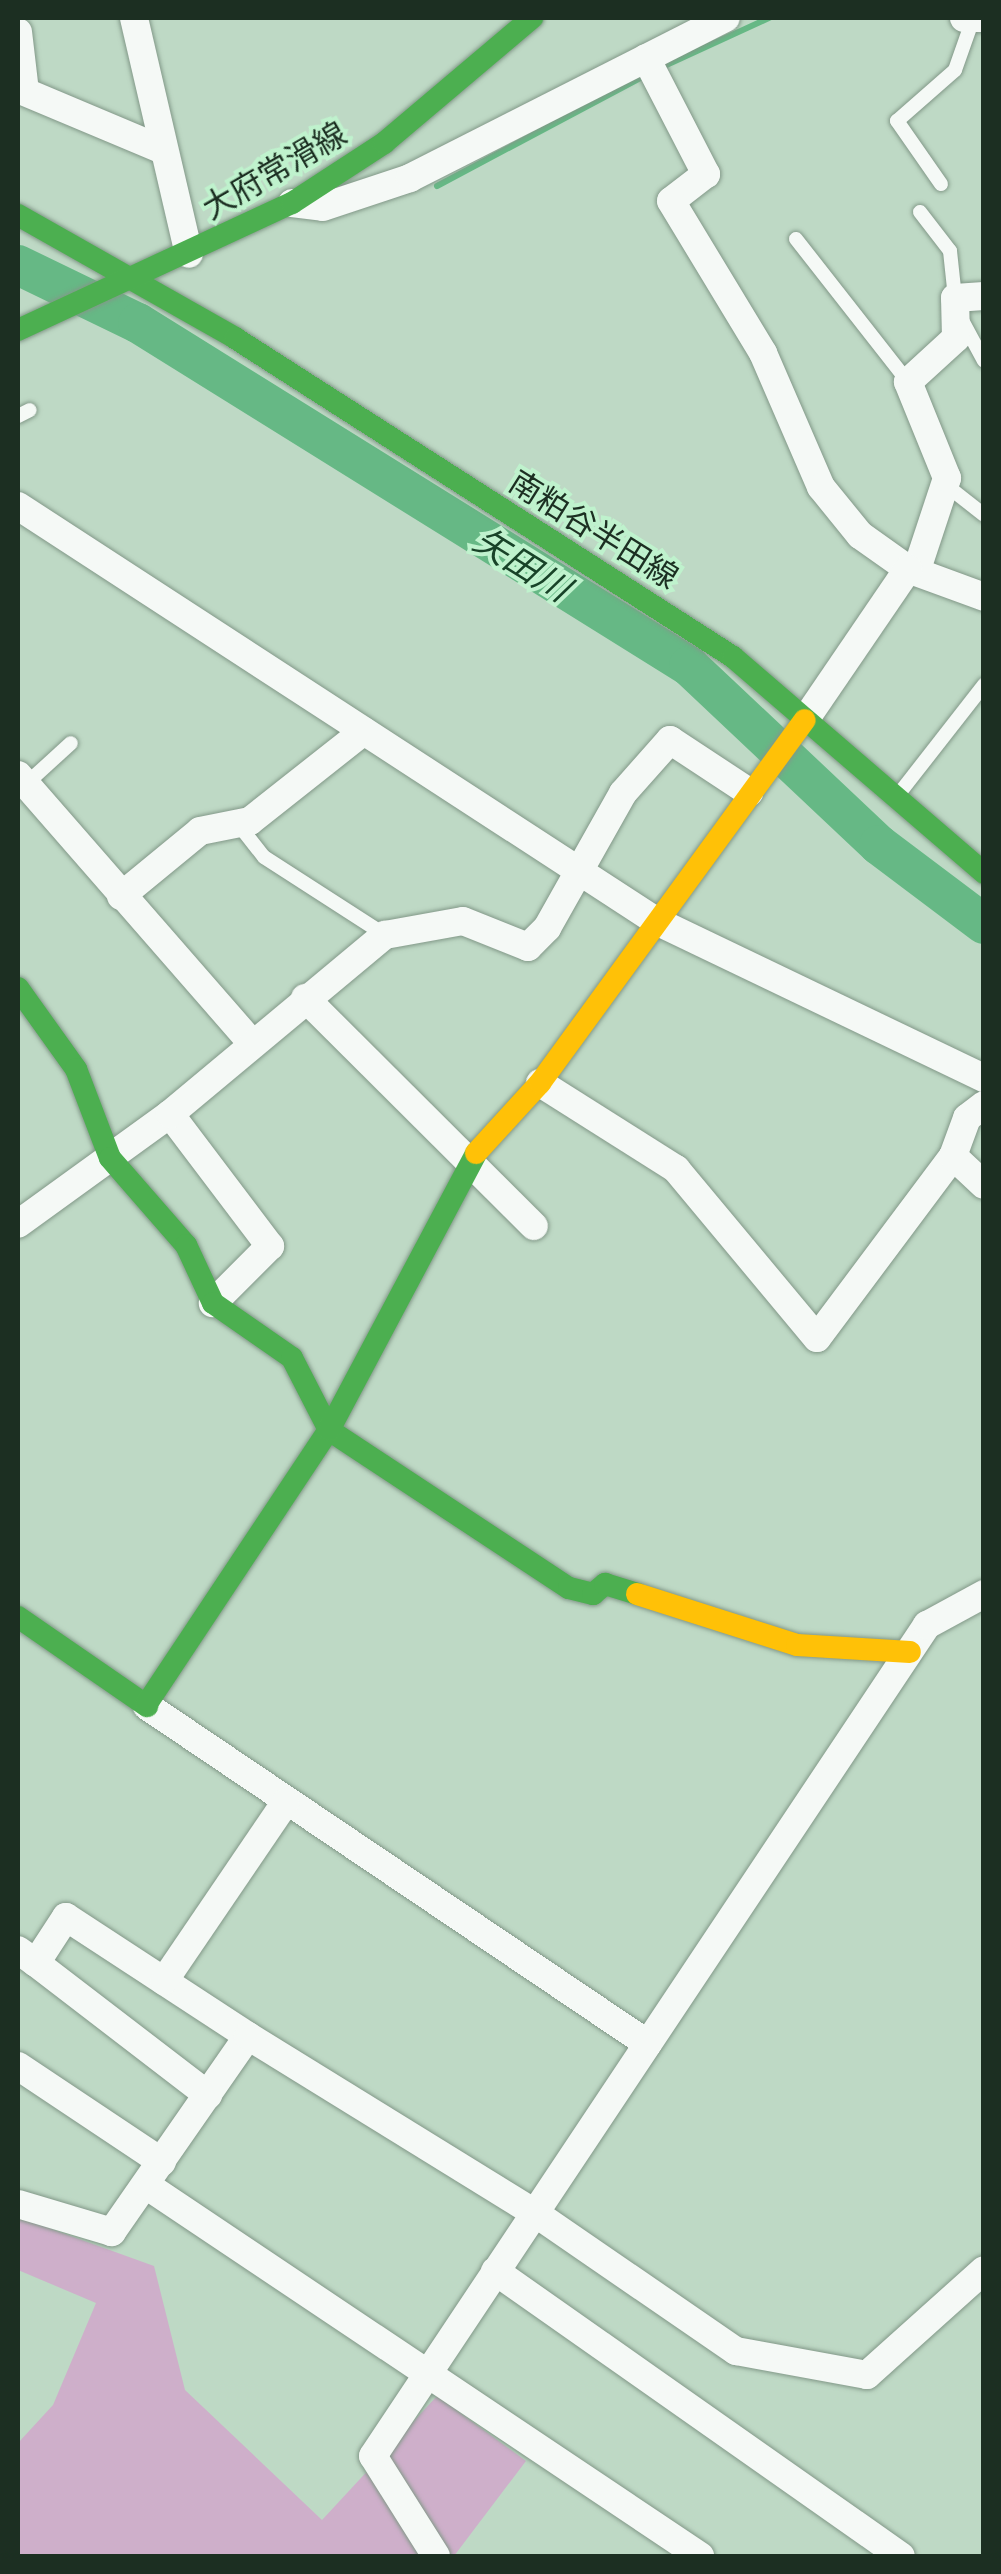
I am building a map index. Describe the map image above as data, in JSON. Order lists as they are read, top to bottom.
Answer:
{
  "streets": {
    "street": ["大府常滑線", "南粕谷半田線"]
  },
  "crossings": [
    ["大府常滑線", "南粕谷半田線"]
  ],
  "water": ["矢田川"]
}
